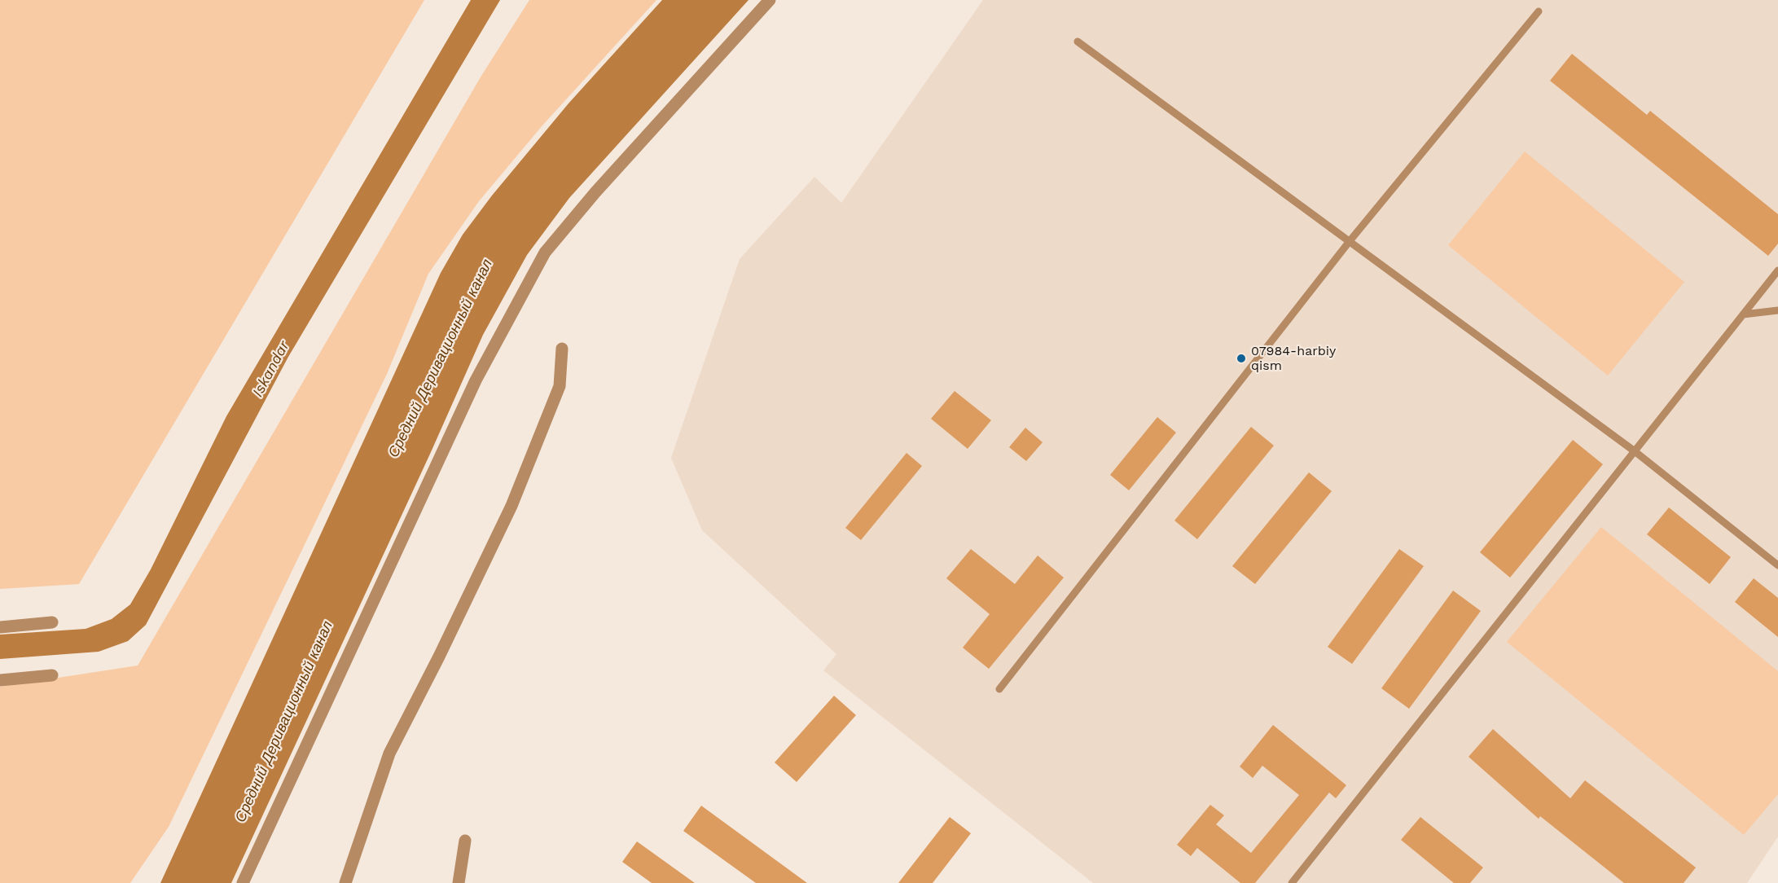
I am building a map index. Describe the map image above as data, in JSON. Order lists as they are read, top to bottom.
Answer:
{
  "water": ["Средний Деривационный канал", "Iskandar"],
  "places": ["07984-harbiy qism"]
}
